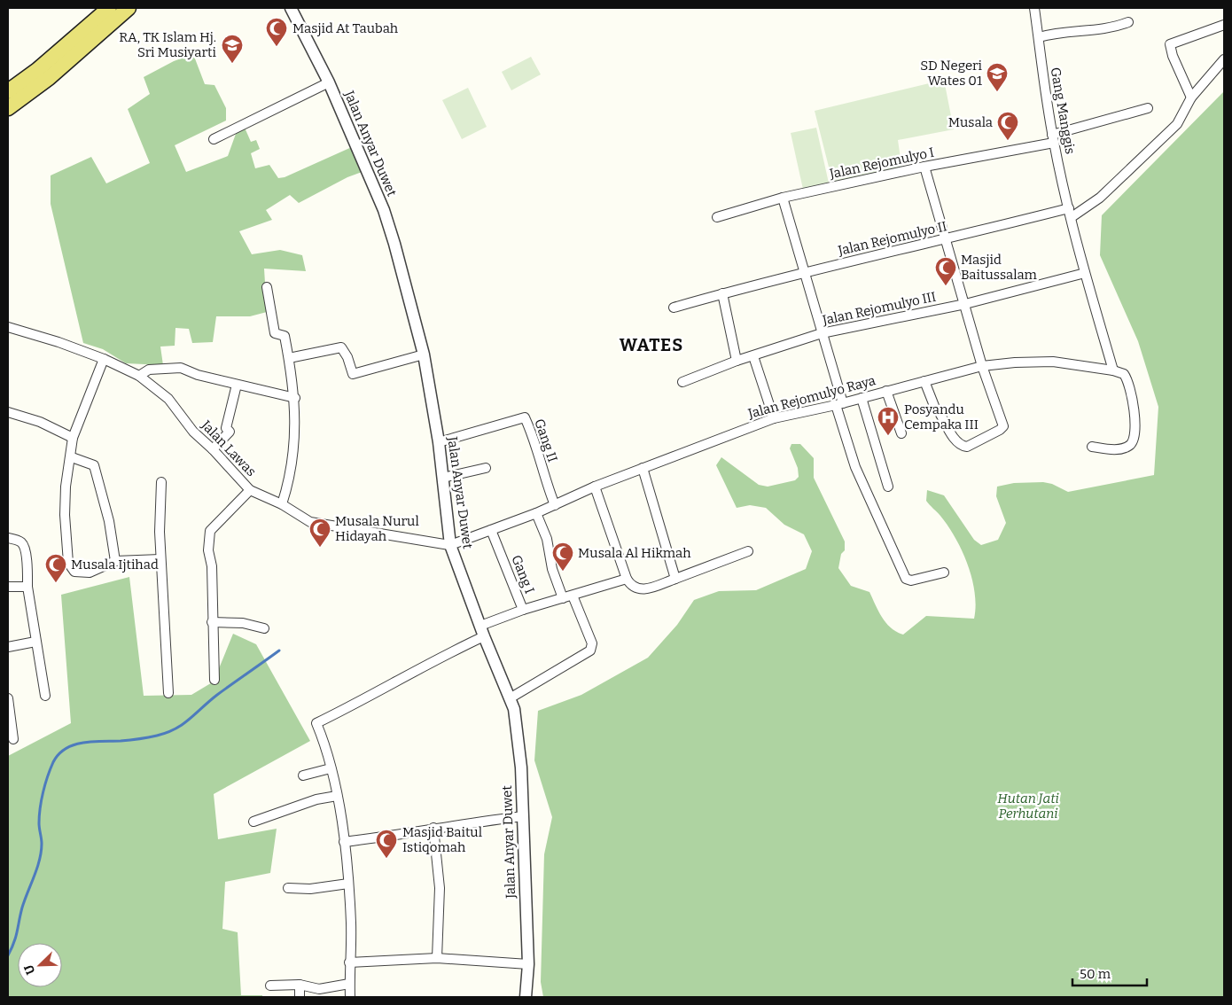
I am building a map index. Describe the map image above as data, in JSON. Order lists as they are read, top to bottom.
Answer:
{
  "streets": {
    "street": [
      "Gang Manggis",
      "Jalan Anyar Duwet",
      "Jalan Rejomulyo I",
      "Jalan Rejomulyo II",
      "Jalan Rejomulyo III",
      "Jalan Rejomulyo Raya",
      "Gang II",
      "Jalan Lawas",
      "Gang I"
    ]
  },
  "crossings": [
    ["Gang Manggis", "Jalan Rejomulyo I"],
    ["Gang Manggis", "Jalan Rejomulyo II"],
    ["Gang Manggis", "Jalan Rejomulyo III"],
    ["Gang Manggis", "Jalan Rejomulyo Raya"],
    ["Jalan Anyar Duwet", "Jalan Rejomulyo Raya"],
    ["Jalan Anyar Duwet", "Gang II"],
    ["Jalan Anyar Duwet", "Jalan Lawas"],
    ["Jalan Anyar Duwet", "Gang I"],
    ["Jalan Rejomulyo Raya", "Gang II"],
    ["Jalan Rejomulyo Raya", "Jalan Lawas"],
    ["Jalan Rejomulyo Raya", "Gang I"]
  ],
  "districts": ["WATES"],
  "parks": ["Hutan Jati Perhutani"],
  "places": {
    "mosque": [
      "Masjid At Taubah",
      "Musala",
      "Masjid Baitussalam",
      "Musala Nurul Hidayah",
      "Musala Al Hikmah",
      "Musala Ijtihad",
      "Masjid Baitul Istiqomah"
    ],
    "school or university": ["RA, TK Islam Hj. Sri Musiyarti", "SD Negeri Wates 01"],
    "hospital": ["Posyandu Cempaka III"]
  },
  "scale_bar": "50 m",
  "north": "bottom left"
}
